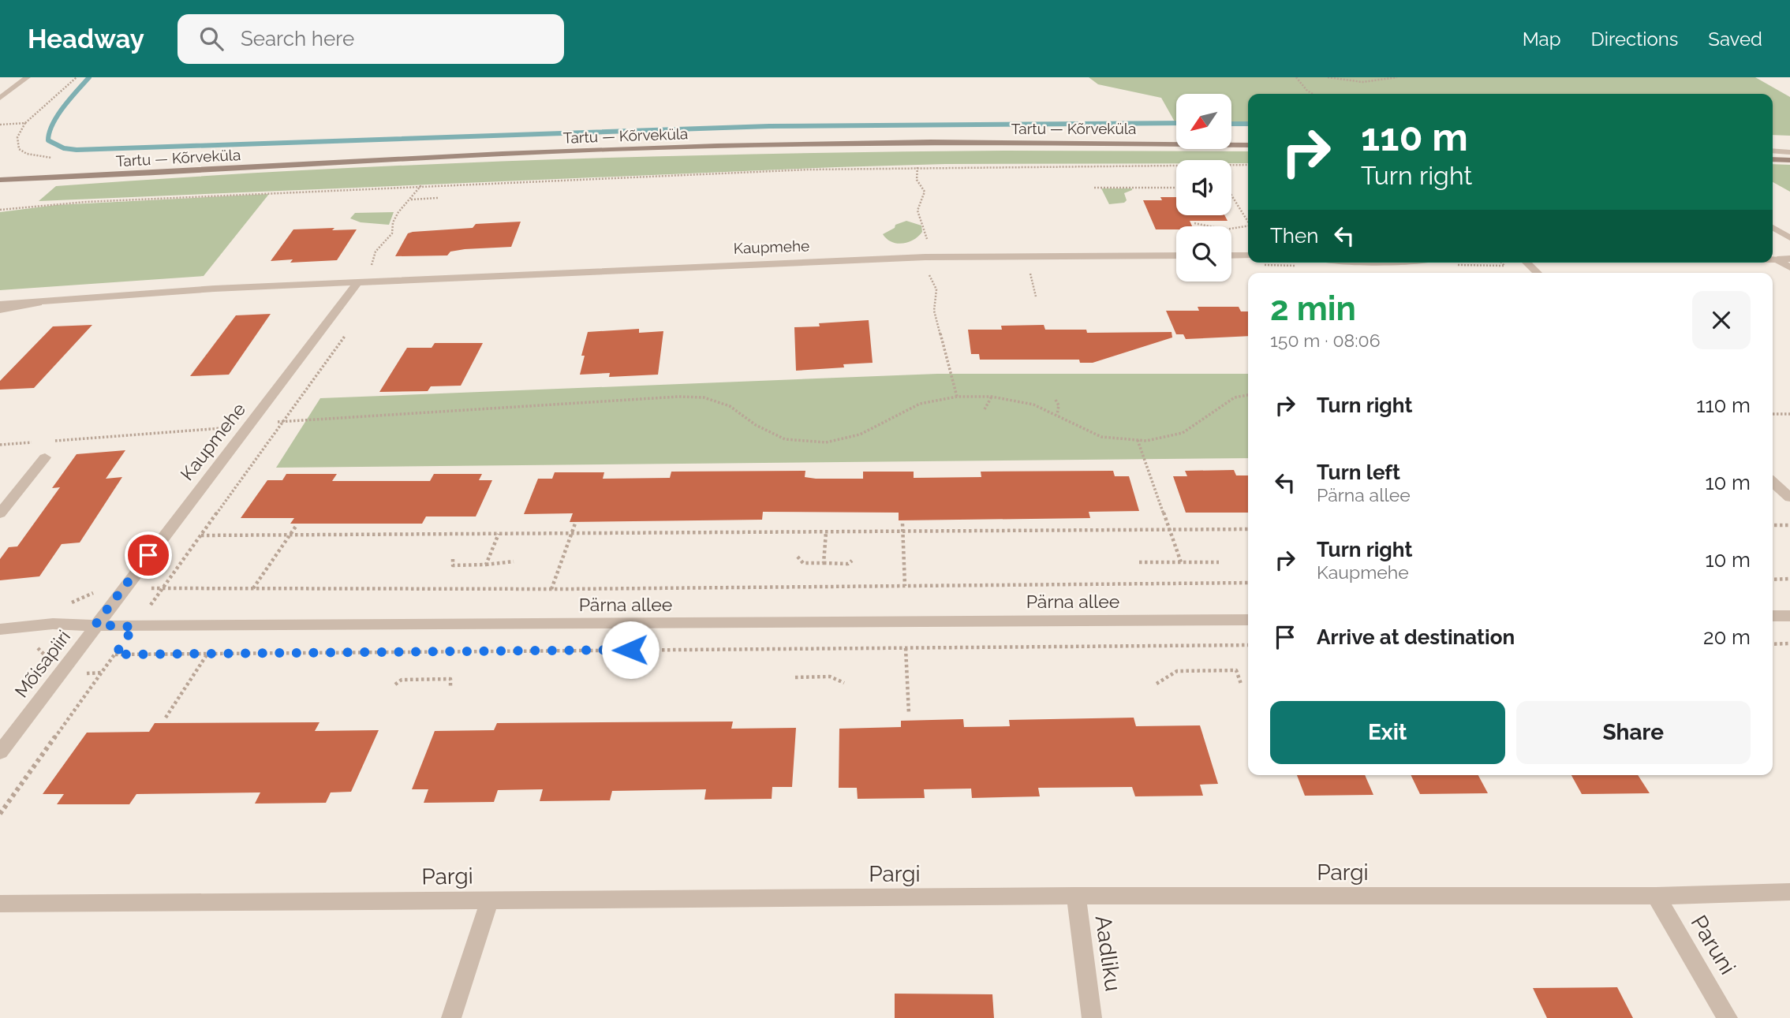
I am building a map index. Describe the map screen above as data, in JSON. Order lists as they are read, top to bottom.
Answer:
{
  "streets": {
    "main road": ["Tartu — Kõrveküla"],
    "street": [
      "Kaupmehe",
      "Pärna allee",
      "Mõisapiiri",
      "Pargi",
      "Paruni",
      "Aadliku"
    ]
  },
  "crossings": [
    ["Kaupmehe", "Pärna allee"],
    ["Kaupmehe", "Mõisapiiri"],
    ["Pärna allee", "Mõisapiiri"],
    ["Pargi", "Paruni"],
    ["Pargi", "Aadliku"]
  ],
  "north": "bottom left",
  "page": {
    "header": "Headway",
    "search": "Search here",
    "nav": ["Map", "Directions", "Saved"],
    "turn": ["110 m", "Turn right"],
    "then": "Then",
    "heading": ["2 min", "150 m · 08:06"],
    "list": [
      {
        "name": "Turn right",
        "value": "110 m"
      },
      {
        "name": "Turn left",
        "note": "Pärna allee",
        "value": "10 m"
      },
      {
        "name": "Turn right",
        "note": "Kaupmehe",
        "value": "10 m"
      },
      {
        "name": "Arrive at destination",
        "value": "20 m"
      }
    ],
    "buttons": ["Exit", "Share"]
  }
}
